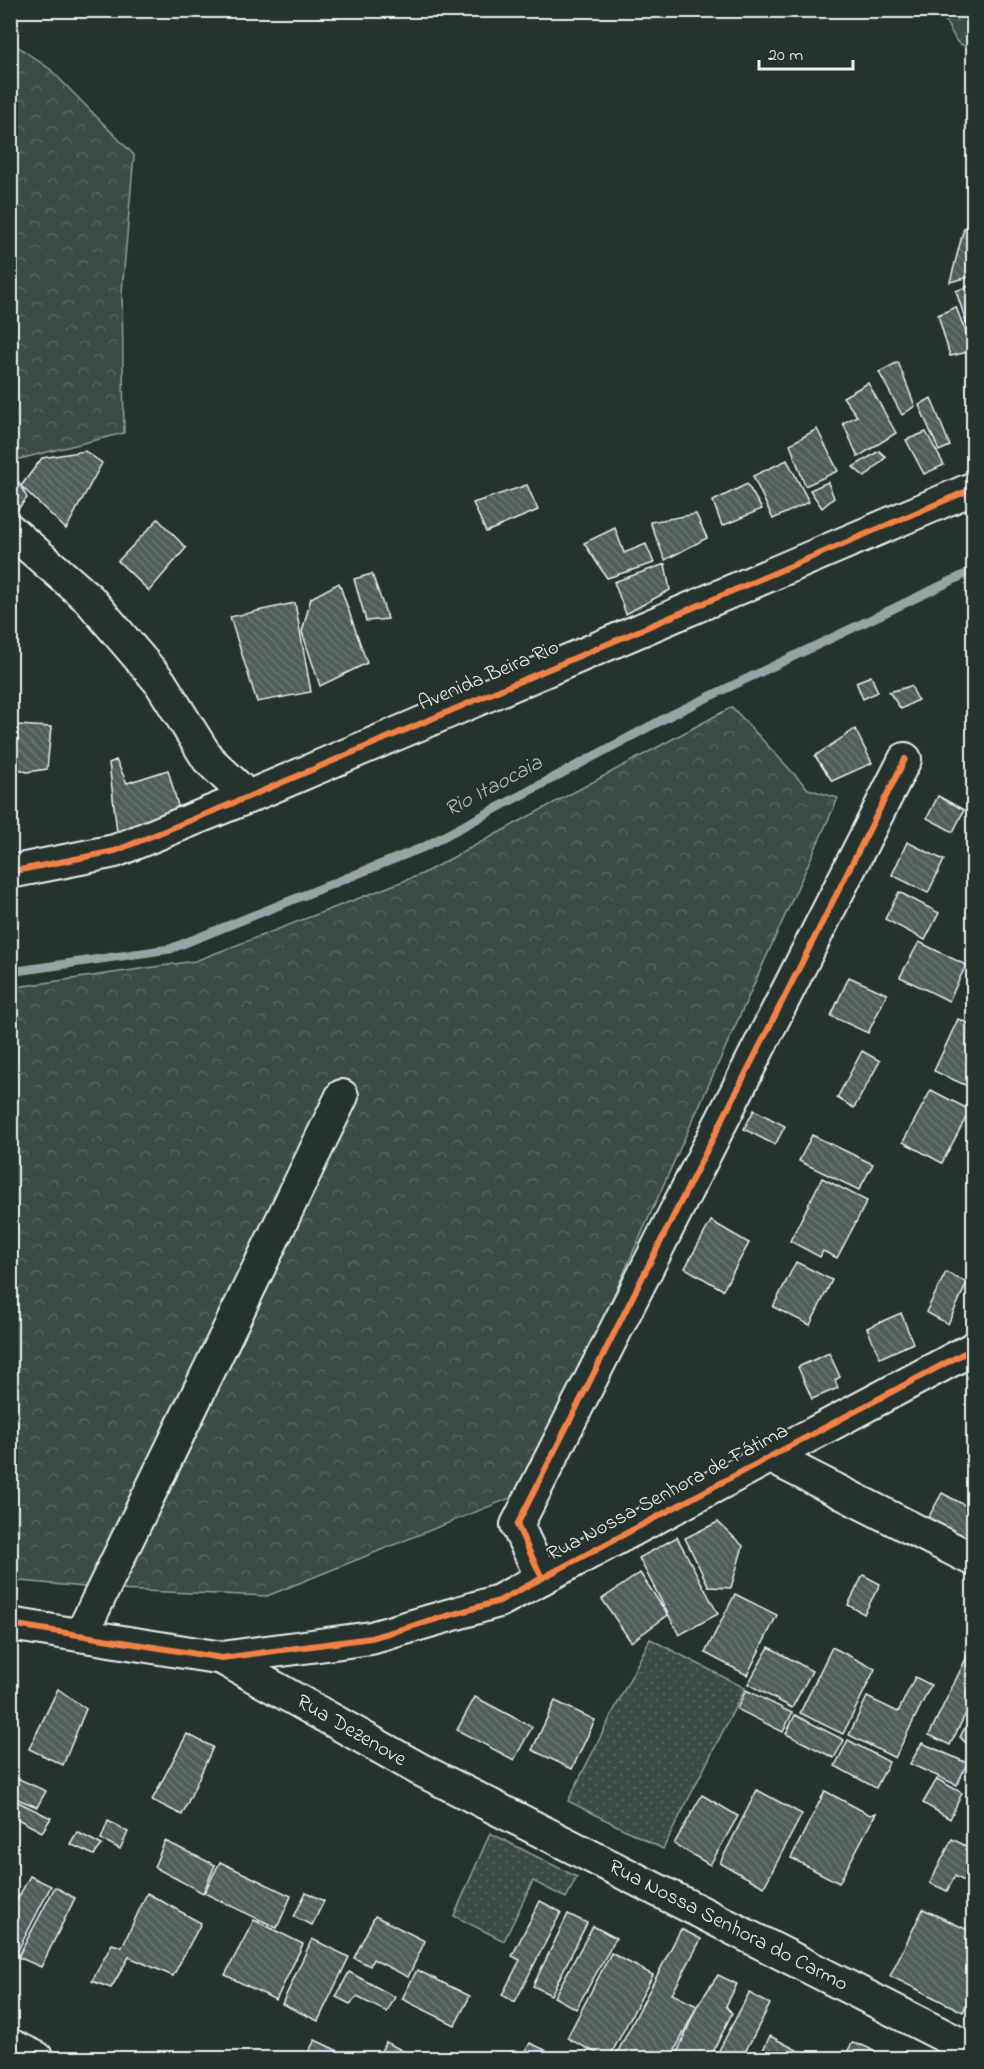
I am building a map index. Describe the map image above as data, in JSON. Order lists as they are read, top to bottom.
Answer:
{
  "streets": {
    "street": [
      "Avenida Beira Rio",
      "Rua Nossa Senhora de Fátima",
      "Rua Dezenove",
      "Rua Nossa Senhora do Carmo"
    ]
  },
  "crossings": [
    ["Rua Nossa Senhora de Fátima", "Rua Dezenove"],
    ["Rua Dezenove", "Rua Nossa Senhora do Carmo"]
  ],
  "water": ["Rio Itaocaia"],
  "scale_bar": "20 m"
}
